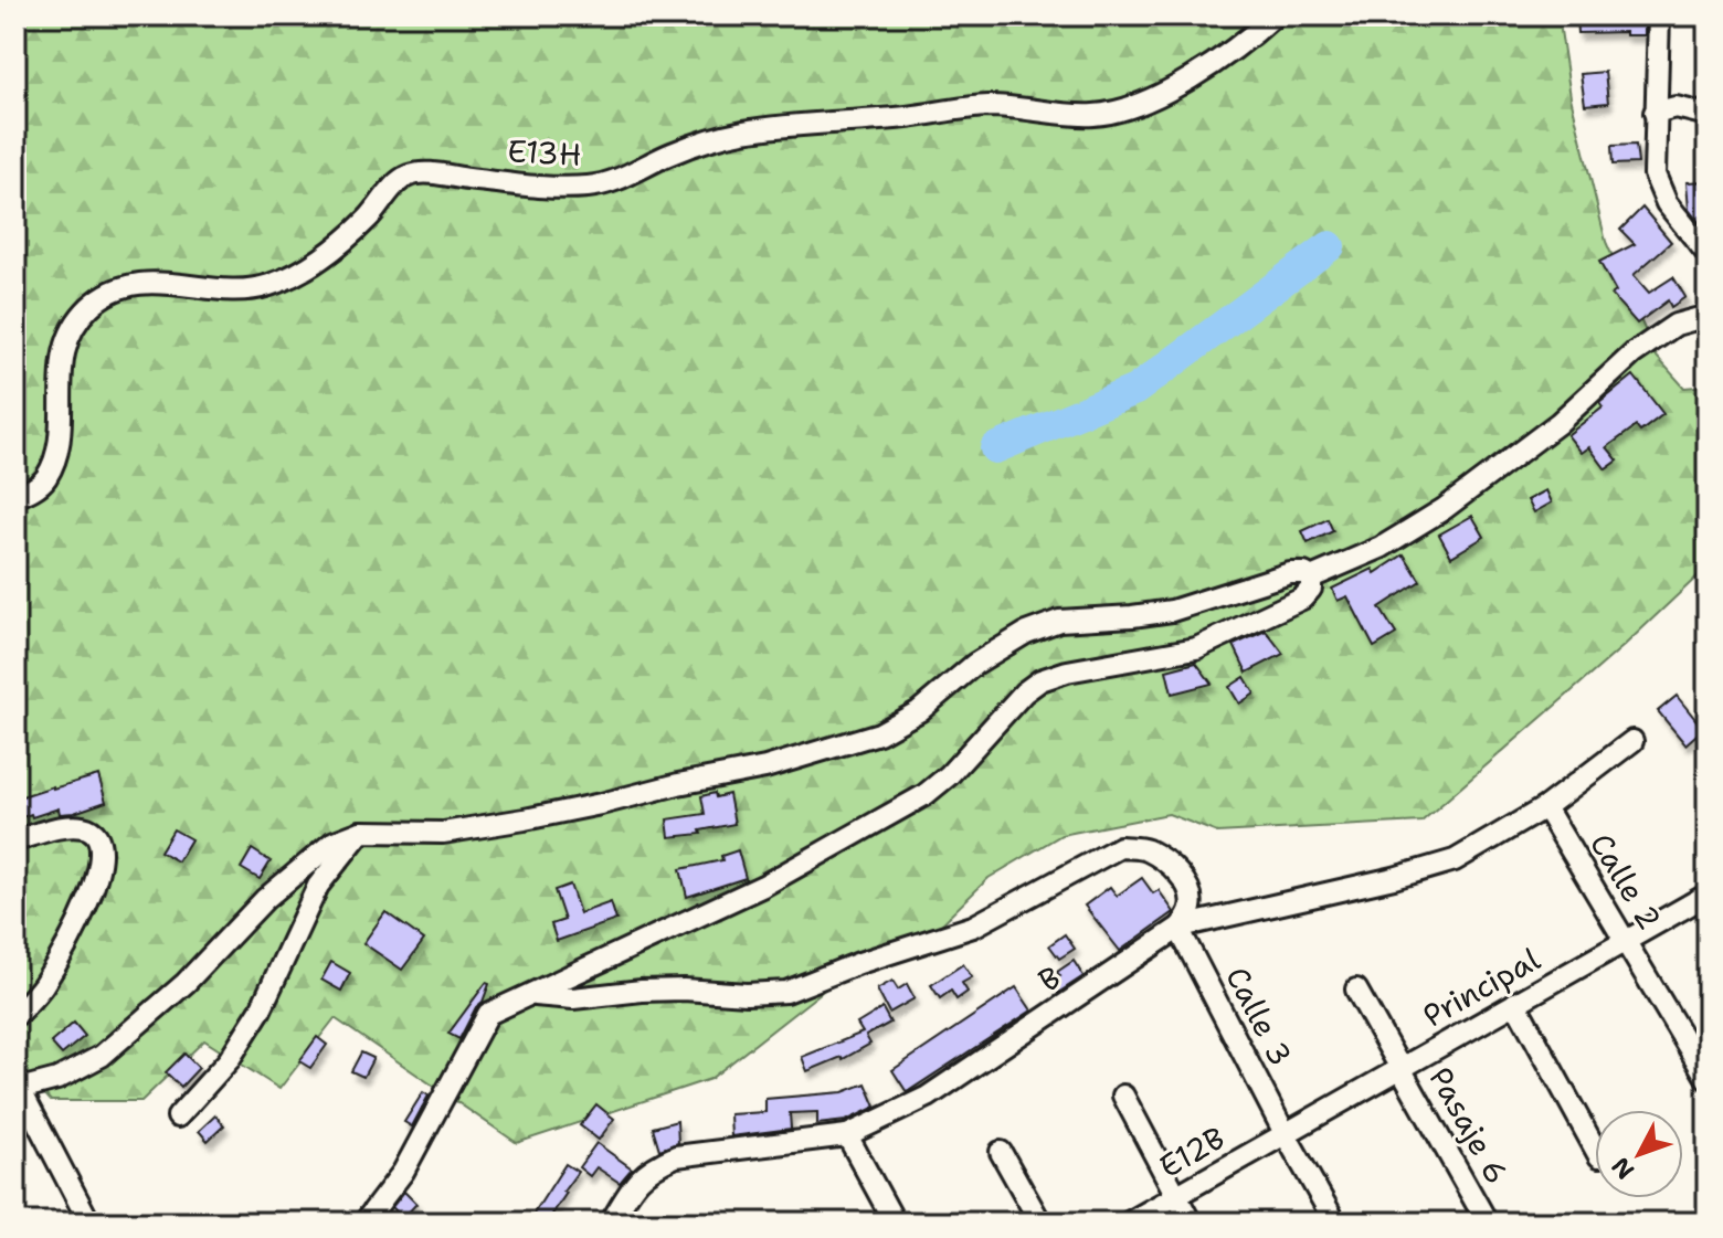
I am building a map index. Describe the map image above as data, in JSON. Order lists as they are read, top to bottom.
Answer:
{
  "streets": {
    "street": [
      "E13H",
      "Calle 2",
      "B",
      "Principal",
      "Calle 3",
      "Pasaje 6",
      "E12B"
    ]
  },
  "crossings": [
    ["Calle 2", "B"],
    ["Calle 2", "Principal"],
    ["B", "Calle 3"],
    ["Principal", "Calle 3"],
    ["Principal", "Pasaje 6"],
    ["Principal", "E12B"],
    ["Calle 3", "E12B"]
  ],
  "north": "bottom left"
}
